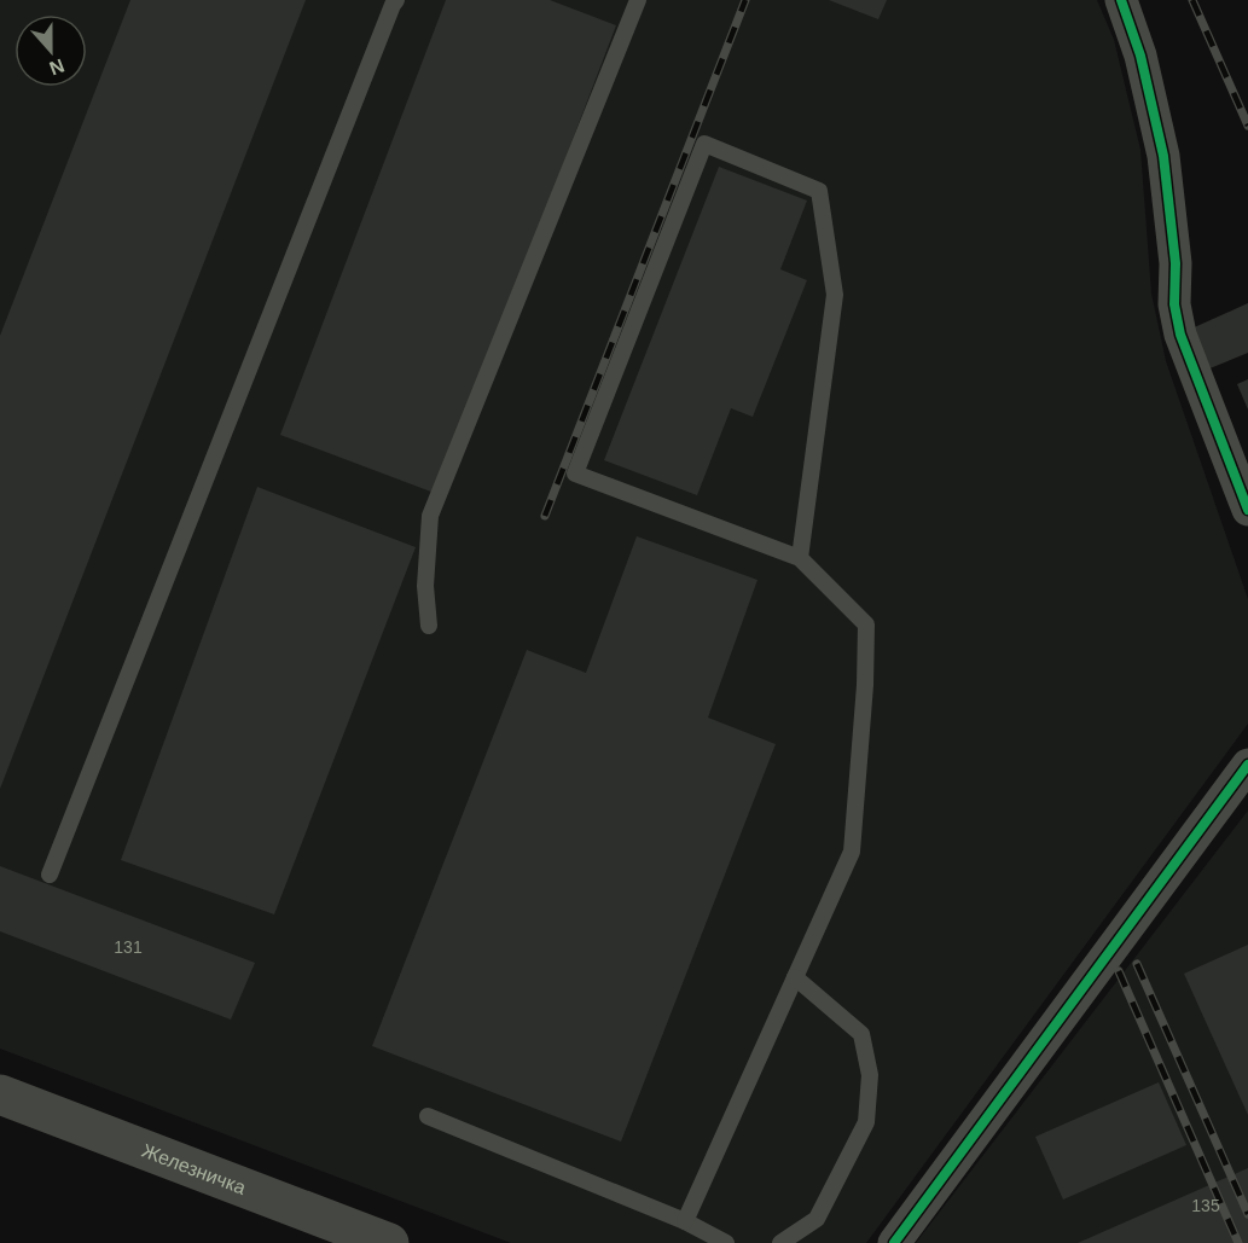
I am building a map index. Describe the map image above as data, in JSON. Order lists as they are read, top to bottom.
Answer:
{
  "streets": {
    "main road": ["Железничка"]
  },
  "house_numbers": ["131", "135"],
  "north": "bottom"
}
